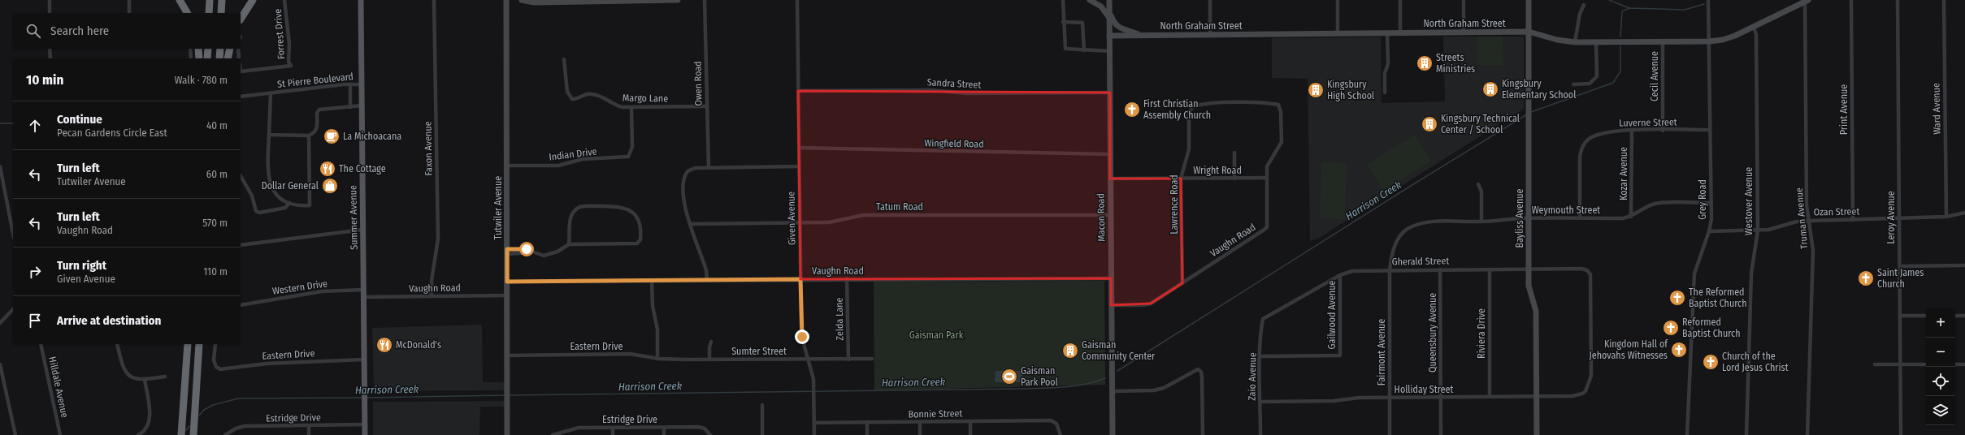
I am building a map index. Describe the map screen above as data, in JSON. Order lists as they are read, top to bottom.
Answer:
{
  "streets": {
    "main road": [
      "North Graham Street",
      "Tutwiler Avenue",
      "Summer Avenue",
      "Macon Road",
      "Bayliss Avenue"
    ],
    "street": [
      "Forrest Drive",
      "Cecil Avenue",
      "St Pierre Boulevard",
      "Owen Road",
      "Sandra Street",
      "Margo Lane",
      "Ward Avenue",
      "Print Avenue",
      "Luverne Street",
      "Wingfield Road",
      "Faxon Avenue",
      "Indian Drive",
      "Wright Road",
      "Kozar Avenue",
      "Grey Road",
      "Westover Avenue",
      "Lawrence Road",
      "Tatum Road",
      "Weymouth Street",
      "Ozan Street",
      "Leroy Avenue",
      "Given Avenue",
      "Truman Avenue",
      "Vaughn Road",
      "Gherald Street",
      "Western Drive",
      "Gailwood Avenue",
      "Zelda Lane",
      "Queensbury Avenue",
      "Riviera Drive",
      "Eastern Drive",
      "Sumter Street",
      "Fairmont Avenue",
      "Zaio Avenue",
      "Hilldale Avenue",
      "Holliday Street",
      "Bonnie Street",
      "Estridge Drive"
    ]
  },
  "crossings": [
    ["North Graham Street", "Cecil Avenue"],
    ["North Graham Street", "Grey Road"],
    ["North Graham Street", "Westover Avenue"],
    ["North Graham Street", "Macon Road"],
    ["North Graham Street", "Bayliss Avenue"],
    ["North Graham Street", "Truman Avenue"],
    ["Cecil Avenue", "Luverne Street"],
    ["St Pierre Boulevard", "Summer Avenue"],
    ["Owen Road", "Margo Lane"],
    ["Sandra Street", "Macon Road"],
    ["Sandra Street", "Given Avenue"],
    ["Margo Lane", "Indian Drive"],
    ["Ward Avenue", "Ozan Street"],
    ["Print Avenue", "Ozan Street"],
    ["Luverne Street", "Kozar Avenue"],
    ["Luverne Street", "Grey Road"],
    ["Luverne Street", "Weymouth Street"],
    ["Wingfield Road", "Macon Road"],
    ["Wingfield Road", "Given Avenue"],
    ["Faxon Avenue", "Vaughn Road"],
    ["Indian Drive", "Tutwiler Avenue"],
    ["Wright Road", "Lawrence Road"],
    ["Wright Road", "Macon Road"],
    ["Wright Road", "Vaughn Road"],
    ["Kozar Avenue", "Weymouth Street"],
    ["Grey Road", "Weymouth Street"],
    ["Grey Road", "Ozan Street"],
    ["Westover Avenue", "Ozan Street"],
    ["Lawrence Road", "Vaughn Road"],
    ["Tatum Road", "Macon Road"],
    ["Tatum Road", "Given Avenue"],
    ["Tutwiler Avenue", "Vaughn Road"],
    ["Tutwiler Avenue", "Eastern Drive"],
    ["Weymouth Street", "Bayliss Avenue"],
    ["Weymouth Street", "Gherald Street"],
    ["Weymouth Street", "Fairmont Avenue"],
    ["Ozan Street", "Leroy Avenue"],
    ["Ozan Street", "Truman Avenue"],
    ["Summer Avenue", "Vaughn Road"],
    ["Summer Avenue", "Western Drive"],
    ["Summer Avenue", "Eastern Drive"],
    ["Summer Avenue", "Estridge Drive"],
    ["Macon Road", "Vaughn Road"],
    ["Given Avenue", "Vaughn Road"],
    ["Given Avenue", "Sumter Street"],
    ["Given Avenue", "Bonnie Street"],
    ["Bayliss Avenue", "Gherald Street"],
    ["Bayliss Avenue", "Holliday Street"],
    ["Vaughn Road", "Zelda Lane"],
    ["Gherald Street", "Gailwood Avenue"],
    ["Gherald Street", "Queensbury Avenue"],
    ["Gherald Street", "Riviera Drive"],
    ["Gherald Street", "Fairmont Avenue"],
    ["Gherald Street", "Zaio Avenue"],
    ["Gherald Street", "Holliday Street"],
    ["Gailwood Avenue", "Zaio Avenue"],
    ["Zelda Lane", "Sumter Street"],
    ["Queensbury Avenue", "Holliday Street"],
    ["Riviera Drive", "Holliday Street"],
    ["Eastern Drive", "Sumter Street"],
    ["Fairmont Avenue", "Holliday Street"],
    ["Zaio Avenue", "Holliday Street"]
  ],
  "water": ["Harrison Creek"],
  "parks": ["Gaisman Park"],
  "places": {
    "building": [
      "Streets Ministries",
      "Kingsbury Elementary School",
      "Kingsbury High School",
      "Kingsbury Technical Center / School",
      "Gaisman Community Center"
    ],
    "church": [
      "First Christian Assembly Church",
      "Saint James Church",
      "The Reformed Baptist Church",
      "Reformed Baptist Church",
      "Kingdom Hall of Jehovahs Witnesses",
      "Church of the Lord Jesus Christ"
    ],
    "cafe": ["La Michoacana"],
    "restaurant": ["The Cottage", "McDonald's"],
    "shop": ["Dollar General"],
    "sports": ["Gaisman Park Pool"]
  },
  "page": {
    "search": "Search here",
    "heading": ["10 min", "Walk · 780 m"],
    "list": [
      ["Continue", "Pecan Gardens Circle East", "40 m"],
      ["Turn left", "Tutwiler Avenue", "60 m"],
      ["Turn left", "Vaughn Road", "570 m"],
      ["Turn right", "Given Avenue", "110 m"],
      "Arrive at destination"
    ],
    "map_buttons": ["+", "−"]
  }
}
